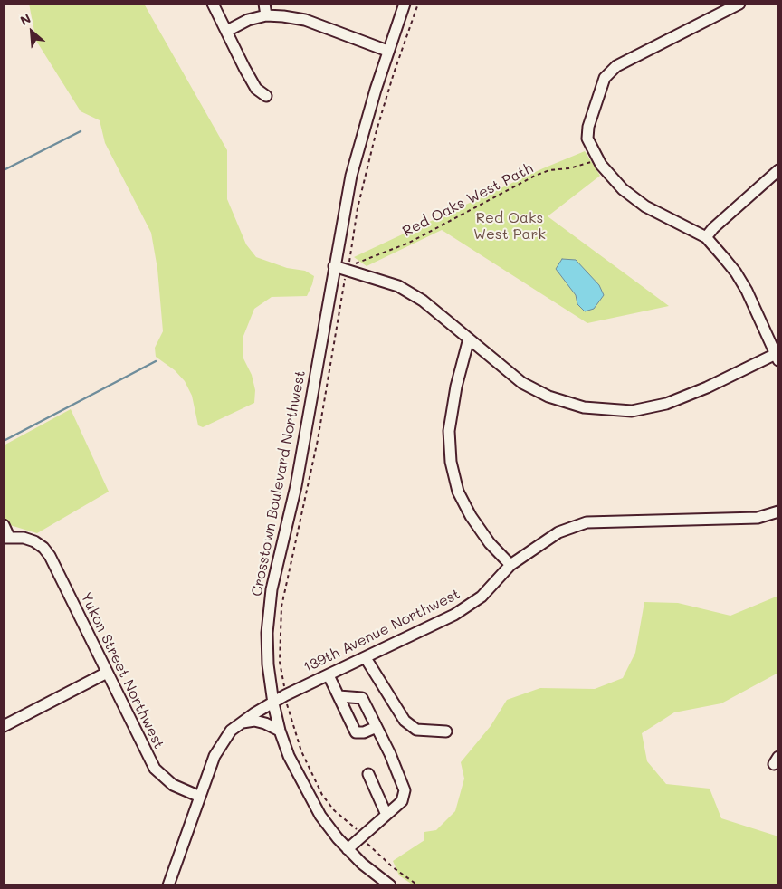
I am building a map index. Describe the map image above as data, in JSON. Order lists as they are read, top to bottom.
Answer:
{
  "streets": {
    "street": ["Crosstown Boulevard Northwest", "139th Avenue Northwest", "Yukon Street Northwest"],
    "path": ["Red Oaks West Path"]
  },
  "crossings": [
    ["Crosstown Boulevard Northwest", "139th Avenue Northwest"],
    ["139th Avenue Northwest", "Yukon Street Northwest"]
  ],
  "parks": ["Red Oaks West Park"],
  "north": "top left"
}
